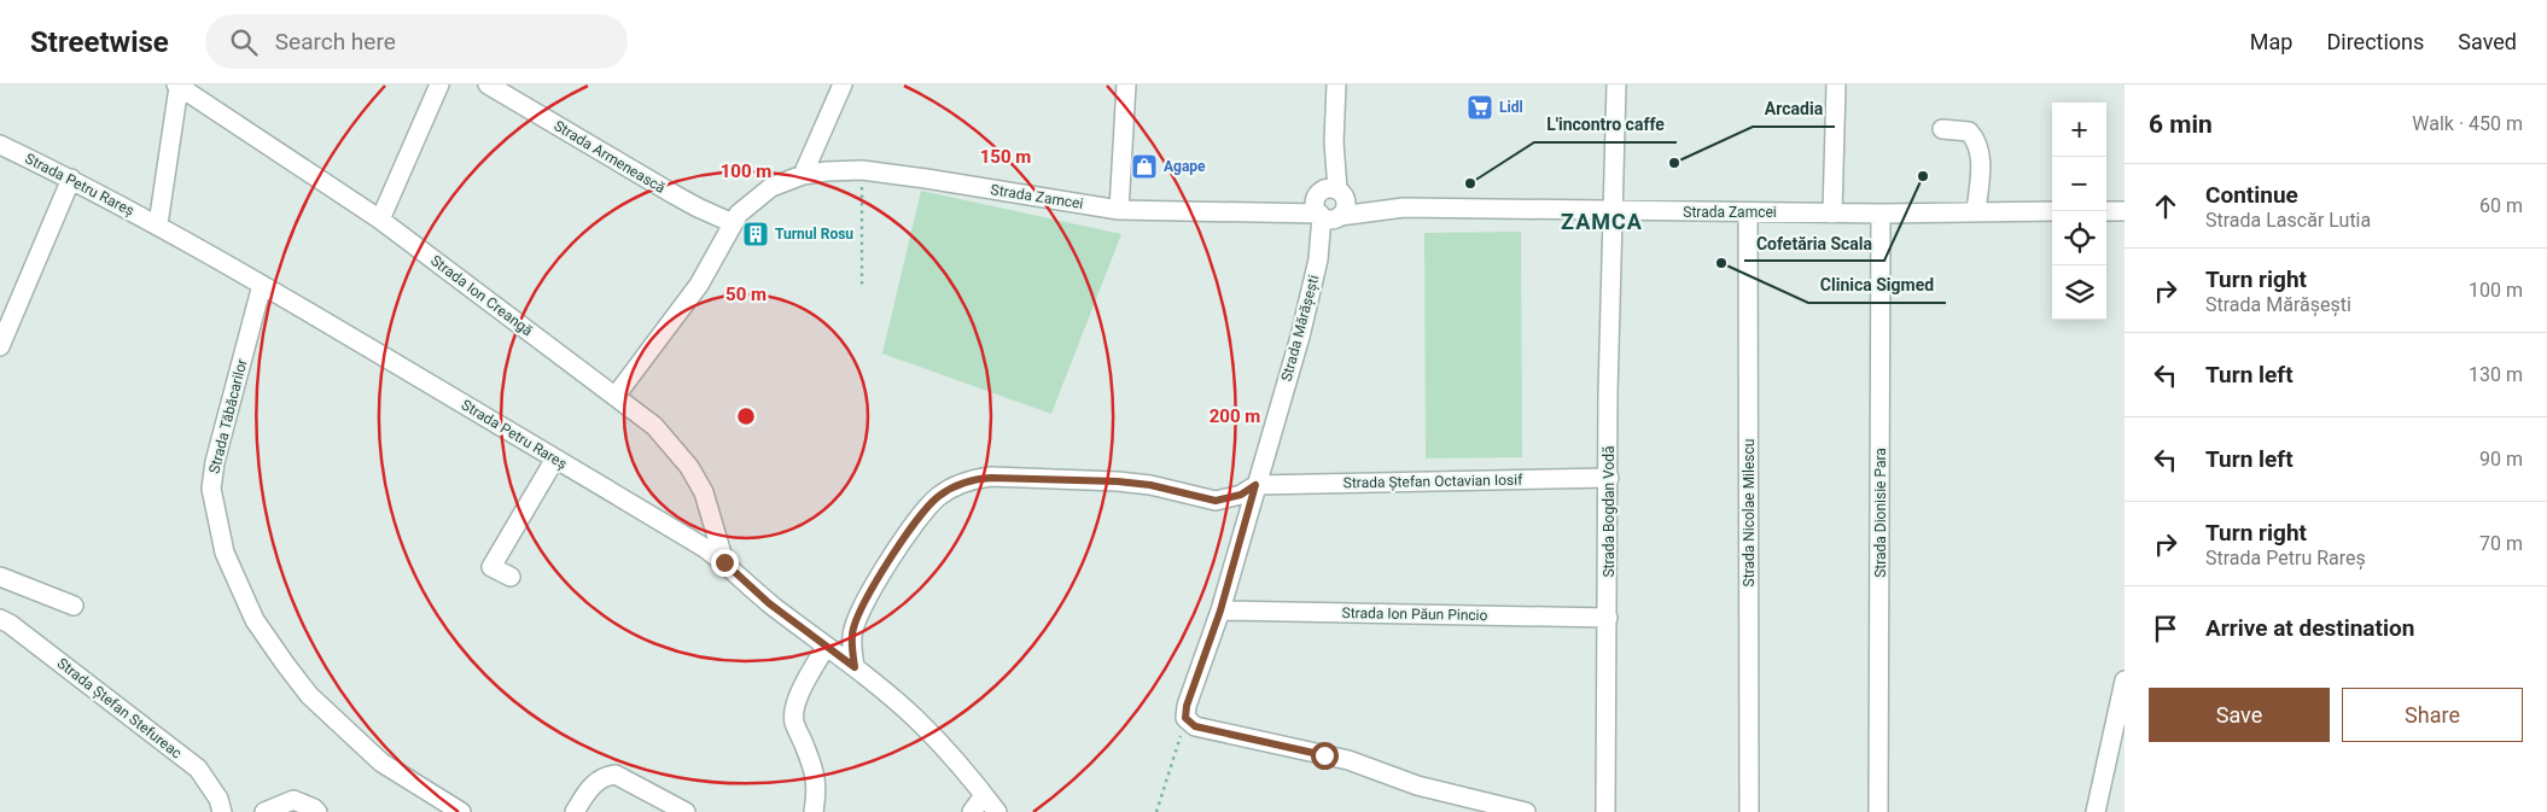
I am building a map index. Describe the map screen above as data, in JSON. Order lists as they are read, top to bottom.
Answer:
{
  "streets": {
    "street": [
      "Strada Armenească",
      "Strada Petru Rareș",
      "Strada Zamcei",
      "Strada Ion Creangă",
      "Strada Mărășești",
      "Strada Tăbăcarilor",
      "Strada Ștefan Octavian Iosif",
      "Strada Bogdan Vodă",
      "Strada Nicolae Milescu",
      "Strada Dionisie Para",
      "Strada Ion Păun Pincio",
      "Strada Ștefan Stefureac"
    ]
  },
  "crossings": [
    ["Strada Armenească", "Strada Zamcei"],
    ["Strada Petru Rareș", "Strada Ion Creangă"],
    ["Strada Petru Rareș", "Strada Tăbăcarilor"],
    ["Strada Zamcei", "Strada Ion Creangă"],
    ["Strada Zamcei", "Strada Mărășești"],
    ["Strada Zamcei", "Strada Bogdan Vodă"],
    ["Strada Zamcei", "Strada Nicolae Milescu"],
    ["Strada Zamcei", "Strada Dionisie Para"],
    ["Strada Mărășești", "Strada Ștefan Octavian Iosif"],
    ["Strada Mărășești", "Strada Ion Păun Pincio"],
    ["Strada Ștefan Octavian Iosif", "Strada Bogdan Vodă"],
    ["Strada Bogdan Vodă", "Strada Ion Păun Pincio"]
  ],
  "districts": ["ZAMCA"],
  "places": {
    "supermarket": ["Lidl"],
    "other": [
      "Arcadia",
      "Cofetăria Scala",
      "L'incontro caffe",
      "Clinica Sigmed"
    ],
    "shop": ["Agape"],
    "building": ["Turnul Rosu"]
  },
  "page": {
    "header": "Streetwise",
    "search": "Search here",
    "nav": ["Map", "Directions", "Saved"],
    "heading": ["6 min", "Walk · 450 m"],
    "map_buttons": ["+", "−"],
    "list": [
      ["Continue", "Strada Lascăr Lutia", "60 m"],
      ["Turn right", "Strada Mărășești", "100 m"],
      ["Turn left", "130 m"],
      ["Turn left", "90 m"],
      ["Turn right", "Strada Petru Rareș", "70 m"],
      "Arrive at destination"
    ],
    "buttons": ["Save", "Share"]
  },
  "rings": [
    "150 m",
    "100 m",
    "50 m",
    "200 m"
  ]
}
